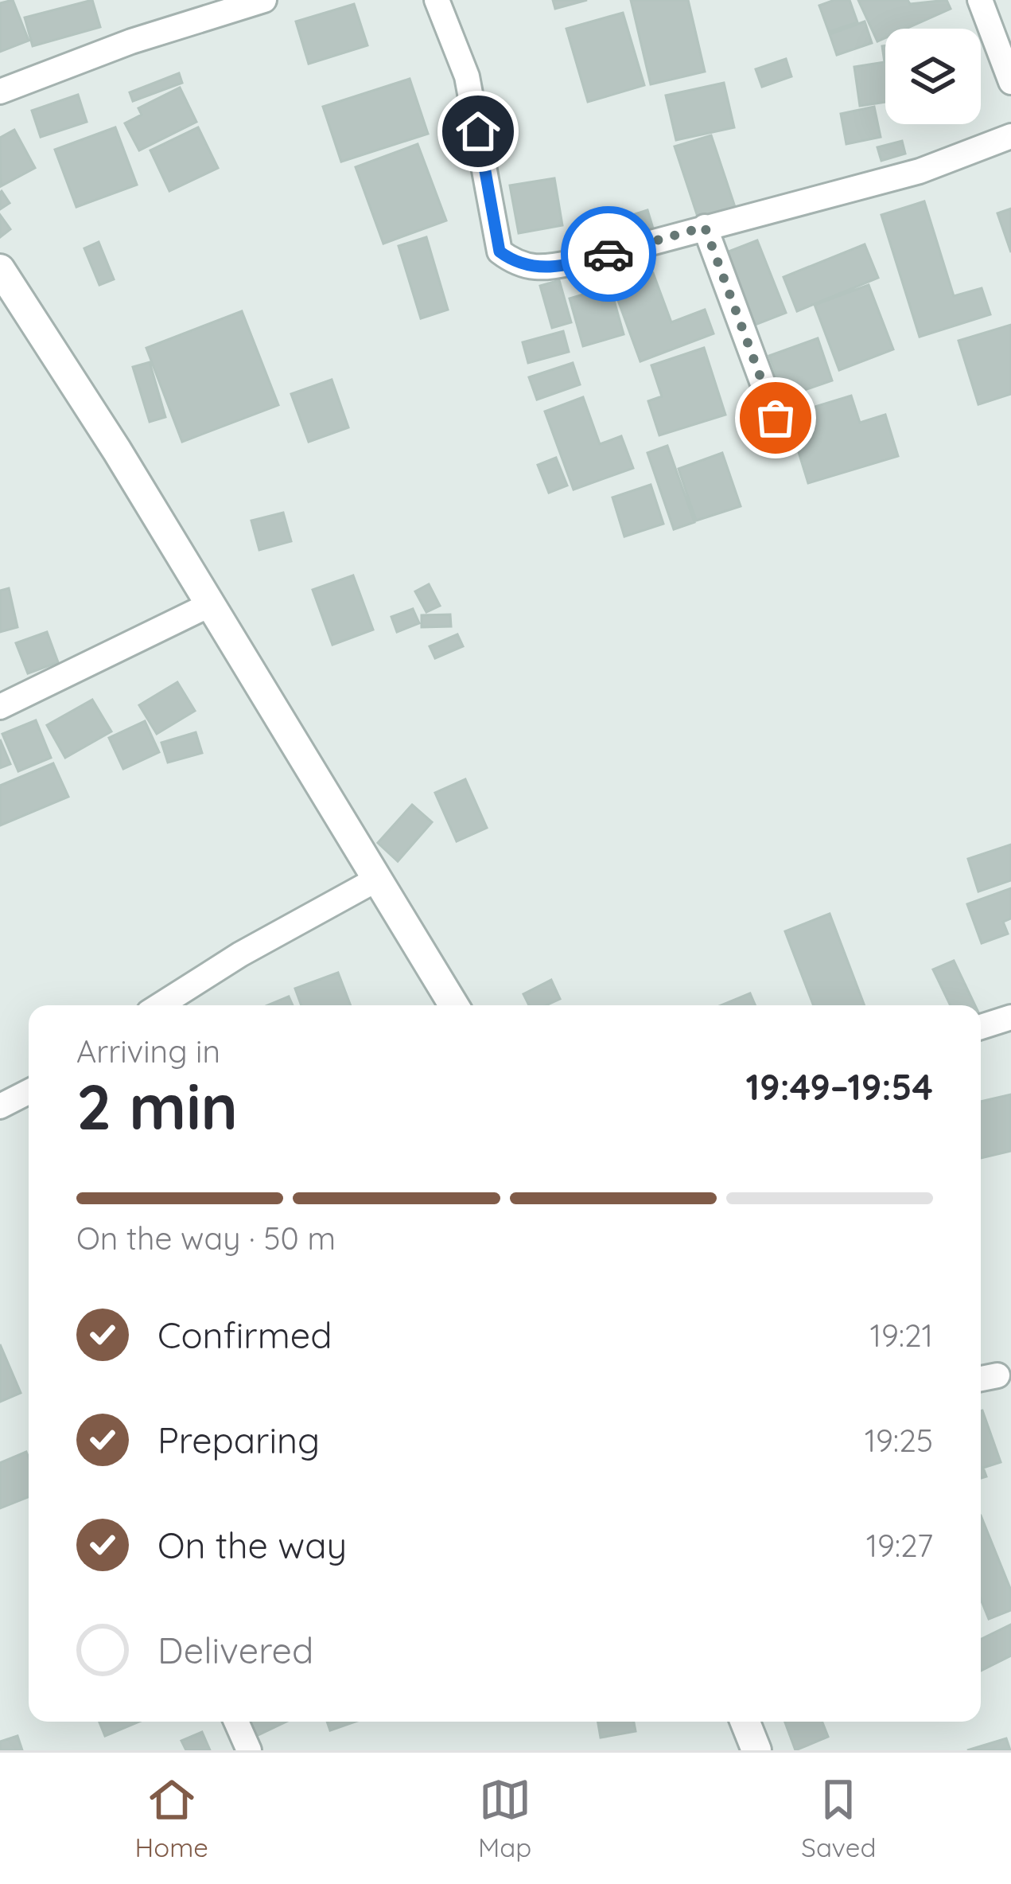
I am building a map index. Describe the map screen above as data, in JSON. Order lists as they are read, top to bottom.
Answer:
{
  "page": {
    "heading": ["2 min", "Arriving in", "19:49–19:54"],
    "bar": "On the way · 50 m",
    "list": [
      ["Confirmed", "19:21"],
      ["Preparing", "19:25"],
      ["On the way", "19:27"],
      "Delivered"
    ],
    "tabs": ["Home", "Map", "Saved"]
  }
}
